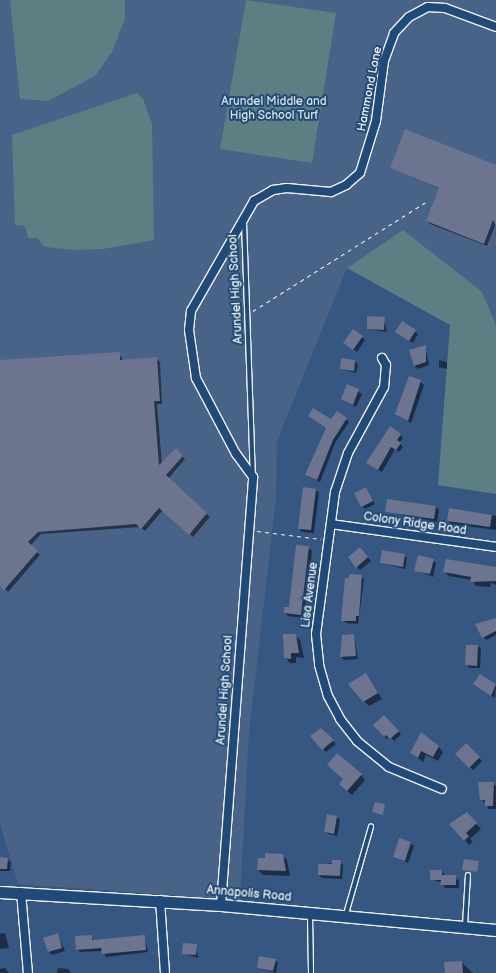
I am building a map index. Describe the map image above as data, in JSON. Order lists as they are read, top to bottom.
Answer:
{
  "streets": {
    "main road": ["Annapolis Road"],
    "street": [
      "Hammond Lane",
      "Arundel High School",
      "Colony Ridge Road",
      "Lisa Avenue"
    ]
  },
  "crossings": [
    ["Hammond Lane", "Arundel High School"],
    ["Arundel High School", "Annapolis Road"],
    ["Colony Ridge Road", "Lisa Avenue"]
  ],
  "parks": ["Arundel Middle and High School Turf"]
}
